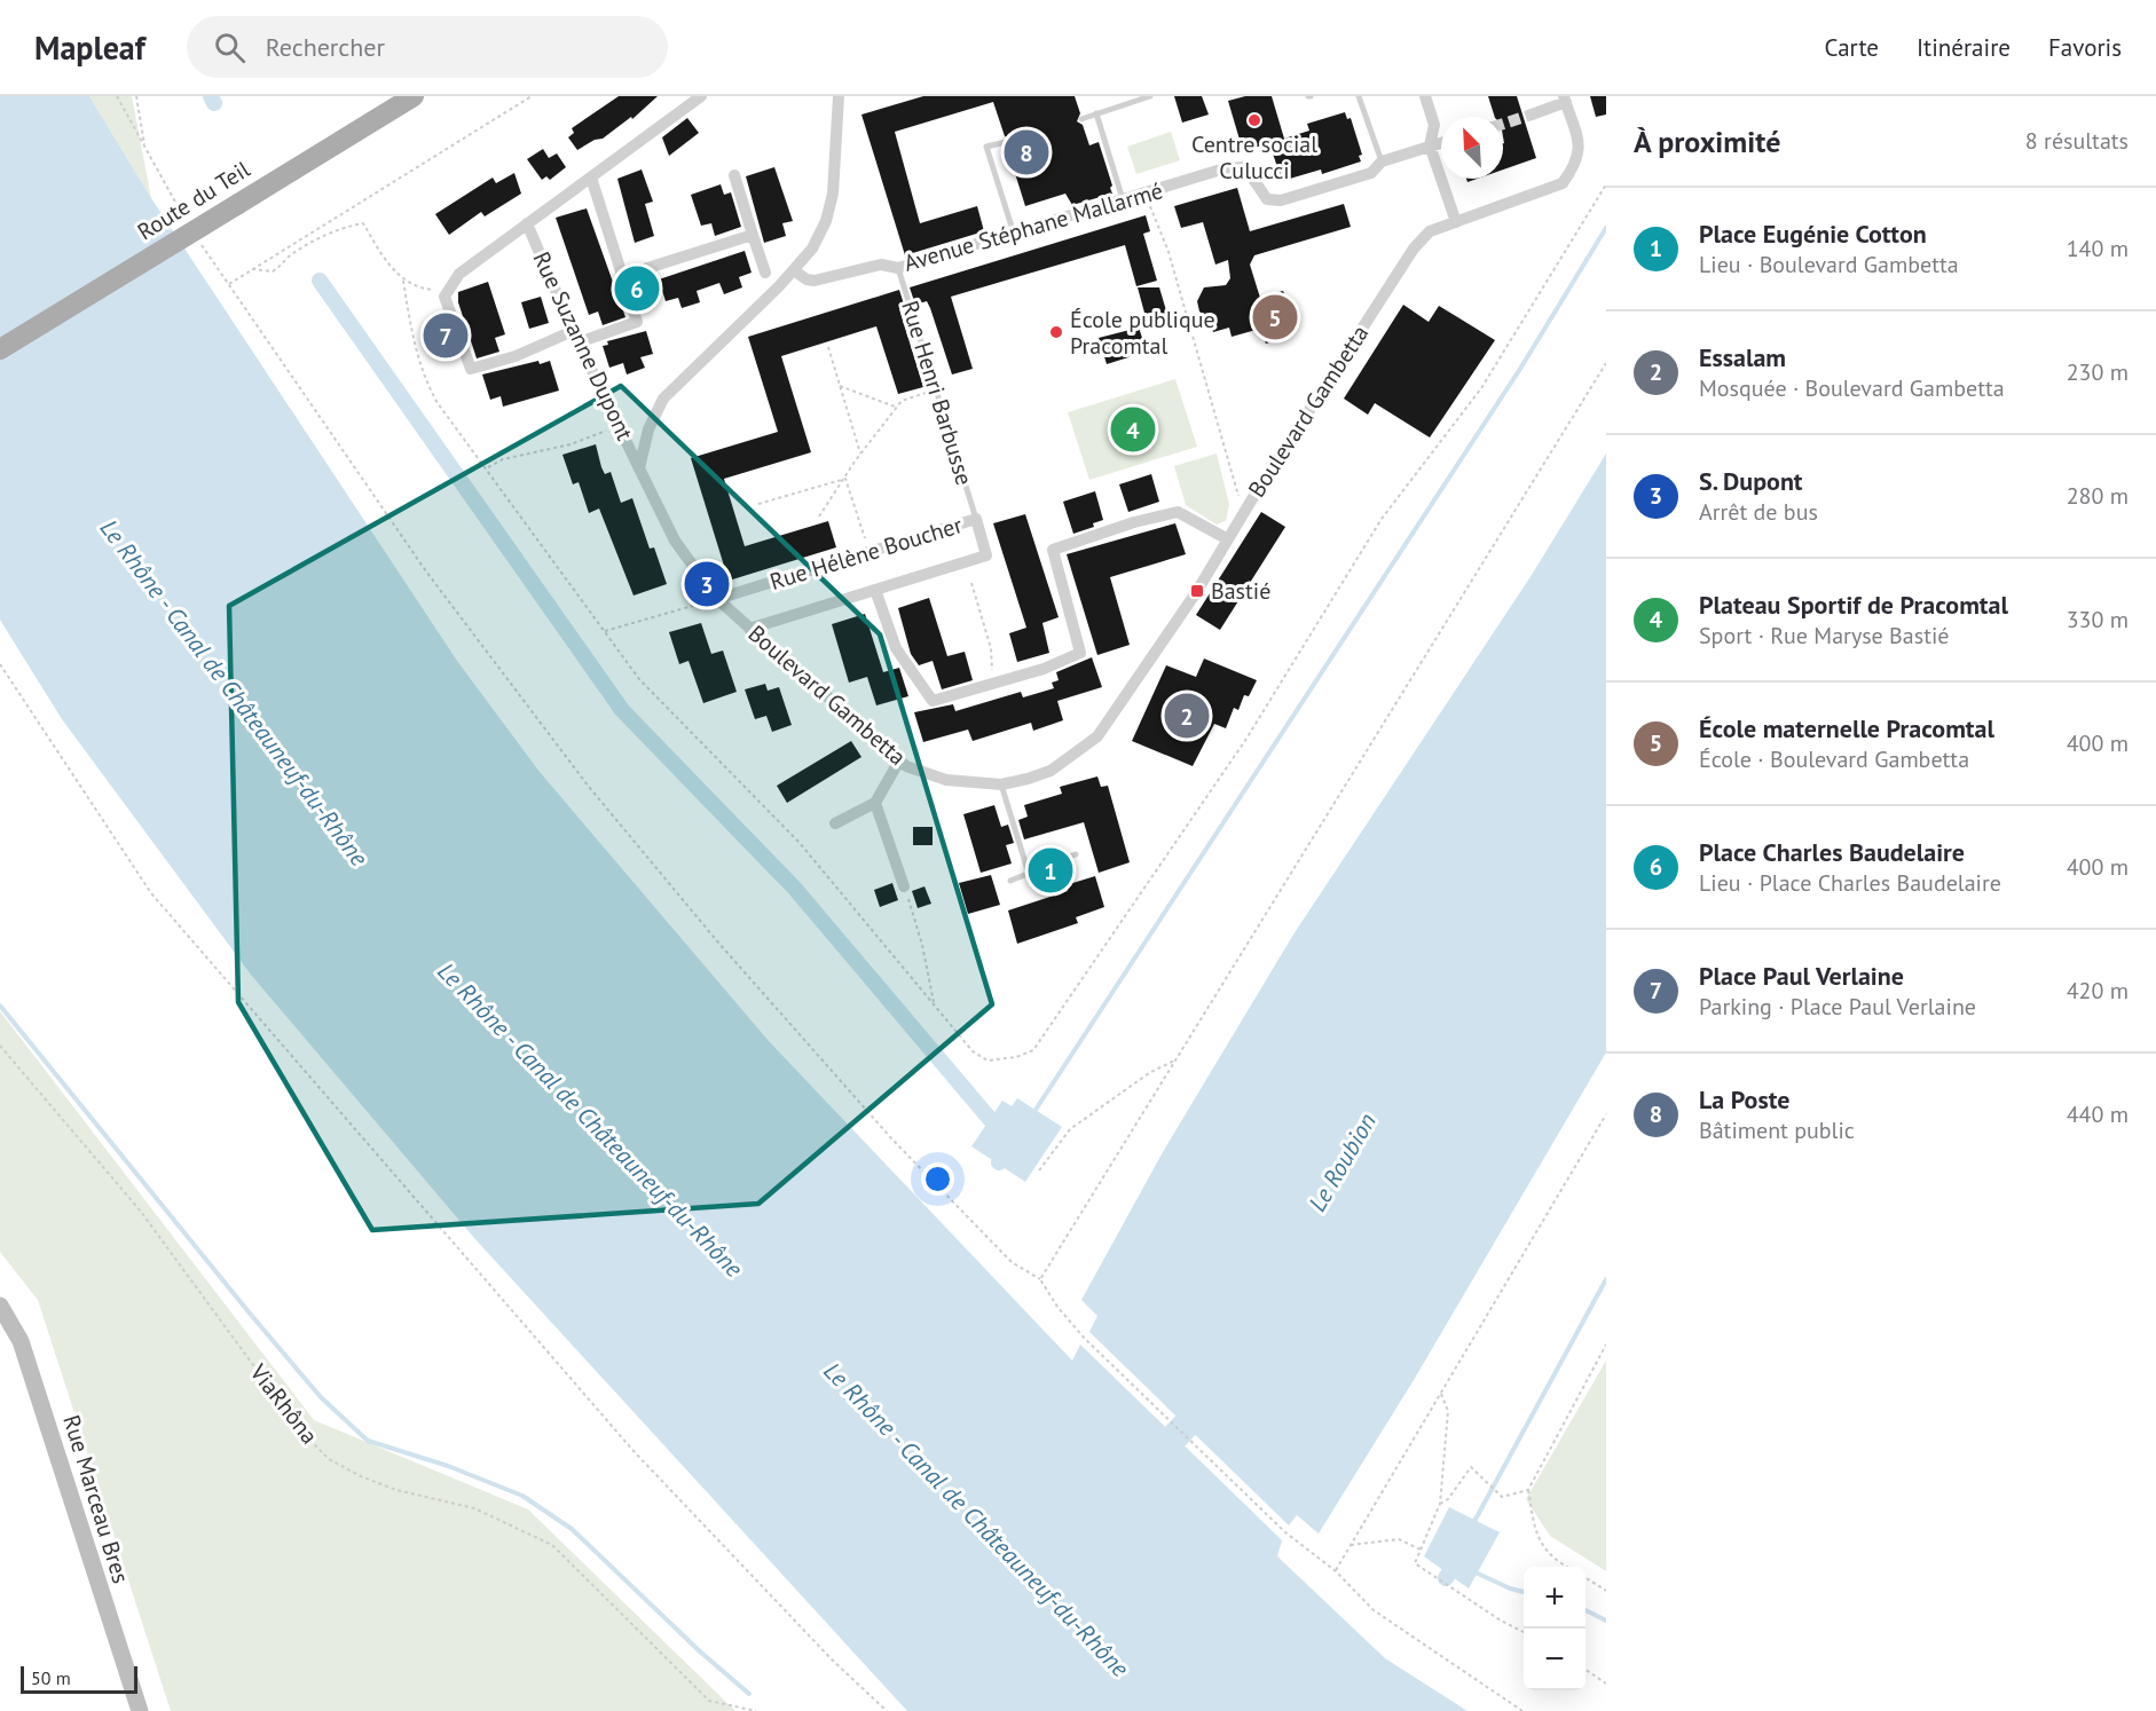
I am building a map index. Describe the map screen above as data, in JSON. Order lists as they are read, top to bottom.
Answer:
{
  "streets": {
    "main road": ["Route du Teil"],
    "street": [
      "Avenue Stéphane Mallarmé",
      "Rue Suzanne Dupont",
      "Boulevard Gambetta",
      "Rue Hélène Boucher",
      "Rue Marceau Bres"
    ],
    "lane": ["Rue Henri Barbusse"],
    "path": ["ViaRhôna"]
  },
  "crossings": [
    ["Avenue Stéphane Mallarmé", "Rue Henri Barbusse"],
    ["Rue Suzanne Dupont", "Boulevard Gambetta"],
    ["Rue Henri Barbusse", "Rue Hélène Boucher"],
    ["Boulevard Gambetta", "Rue Hélène Boucher"]
  ],
  "water": ["Le Rhône - Canal de Châteauneuf-du-Rhône", "Le Roubion"],
  "places": {
    "other": ["Centre social Culucci", "École publique Pracomtal"],
    "transit": ["Bastié"]
  },
  "scale_bar": "50 m",
  "north": "top left",
  "page": {
    "header": "Mapleaf",
    "search": "Rechercher",
    "nav": ["Carte", "Itinéraire", "Favoris"],
    "heading": ["À proximité", "8 résultats"],
    "pins": [
      "8",
      "6",
      "5",
      "7",
      "4",
      "3",
      "2",
      "1"
    ],
    "list": [
      {
        "mark": "1",
        "name": "Place Eugénie Cotton",
        "note": "Lieu · Boulevard Gambetta",
        "value": "140 m"
      },
      {
        "mark": "2",
        "name": "Essalam",
        "note": "Mosquée · Boulevard Gambetta",
        "value": "230 m"
      },
      {
        "mark": "3",
        "name": "S. Dupont",
        "note": "Arrêt de bus",
        "value": "280 m"
      },
      {
        "mark": "4",
        "name": "Plateau Sportif de Pracomtal",
        "note": "Sport · Rue Maryse Bastié",
        "value": "330 m"
      },
      {
        "mark": "5",
        "name": "École maternelle Pracomtal",
        "note": "École · Boulevard Gambetta",
        "value": "400 m"
      },
      {
        "mark": "6",
        "name": "Place Charles Baudelaire",
        "note": "Lieu · Place Charles Baudelaire",
        "value": "400 m"
      },
      {
        "mark": "7",
        "name": "Place Paul Verlaine",
        "note": "Parking · Place Paul Verlaine",
        "value": "420 m"
      },
      {
        "mark": "8",
        "name": "La Poste",
        "note": "Bâtiment public",
        "value": "440 m"
      }
    ],
    "map_buttons": ["+", "−"],
    "scale": "50 m"
  }
}
